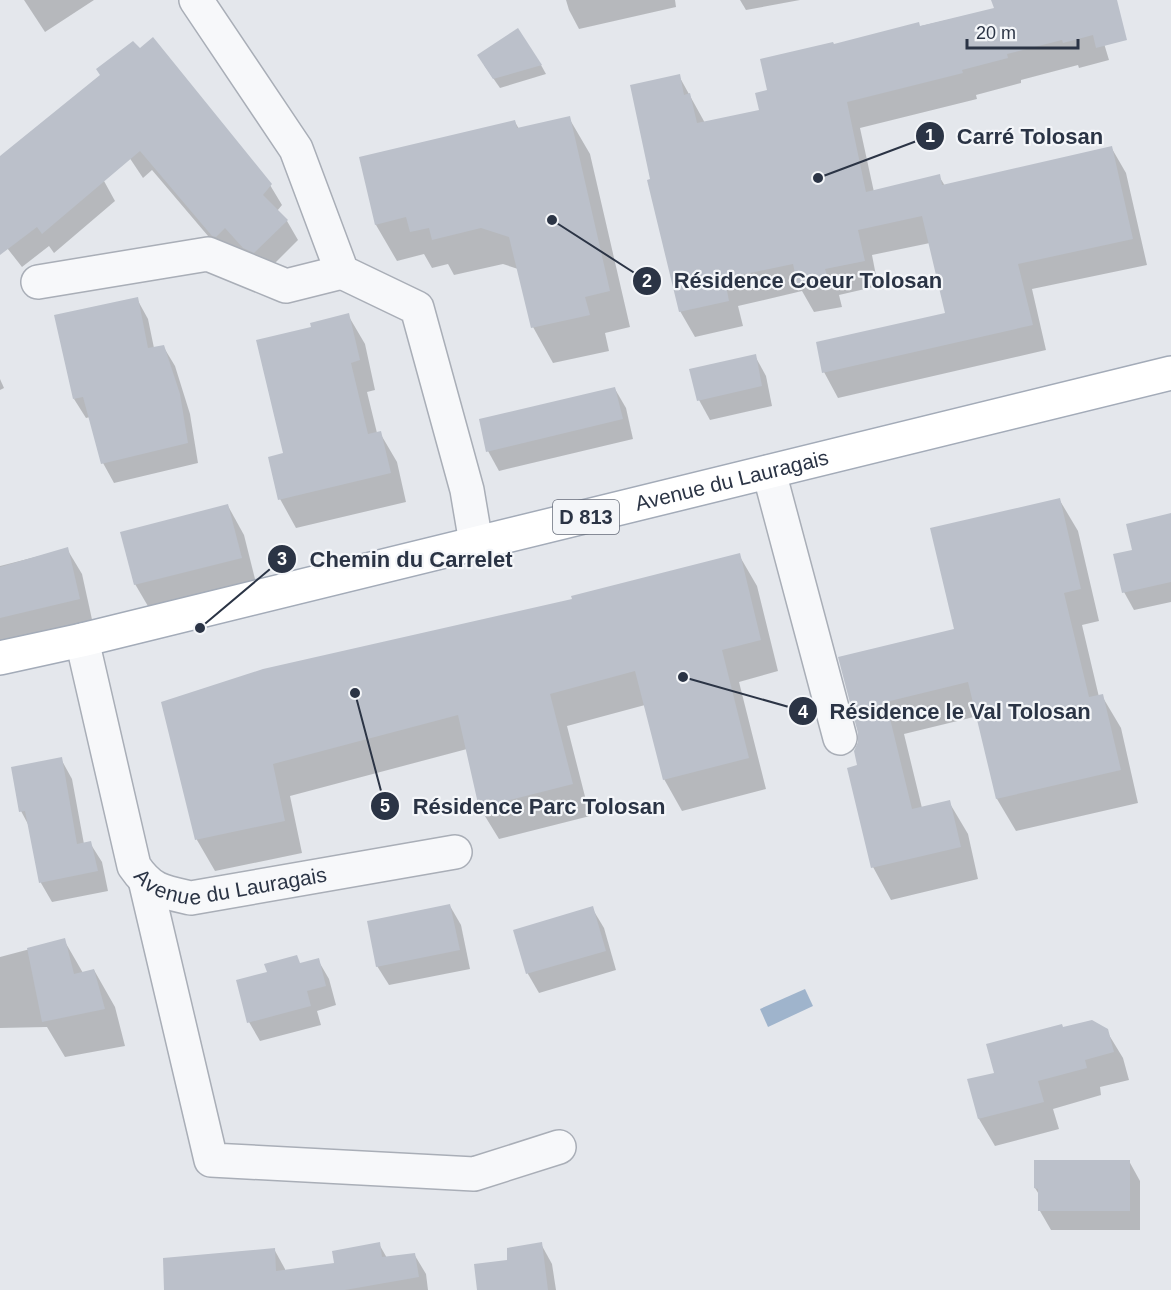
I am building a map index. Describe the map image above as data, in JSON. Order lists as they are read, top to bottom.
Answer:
{
  "streets": {
    "main road": ["Avenue du Lauragais", "D 813"]
  },
  "places": [
    "Carré Tolosan",
    "Résidence Coeur Tolosan",
    "Chemin du Carrelet",
    "Résidence le Val Tolosan",
    "Résidence Parc Tolosan"
  ],
  "scale_bar": "20 m"
}
